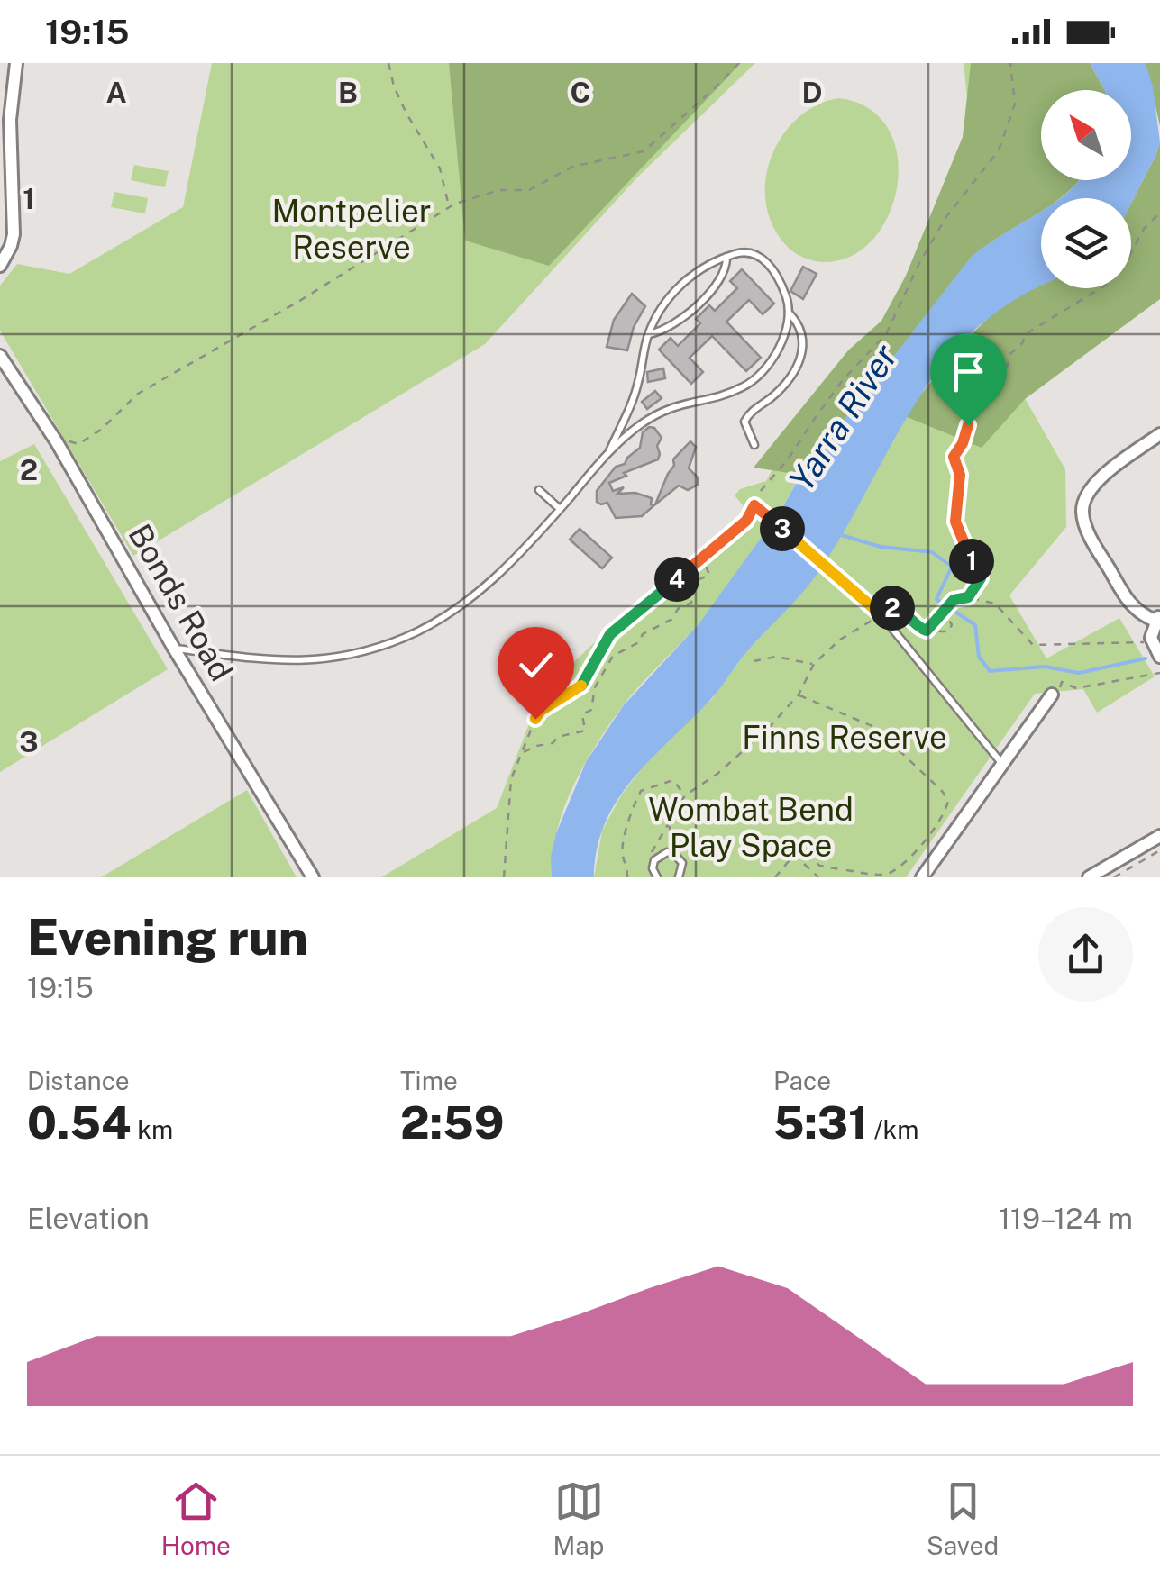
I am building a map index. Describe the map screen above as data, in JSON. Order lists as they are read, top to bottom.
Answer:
{
  "streets": {
    "street": ["Bonds Road"]
  },
  "water": ["Yarra River"],
  "parks": ["Montpelier Reserve", "Finns Reserve", "Wombat Bend Play Space"],
  "north": "top left",
  "page": {
    "status": "19:15",
    "pins": [
      "3",
      "1",
      "4",
      "2"
    ],
    "heading": ["Evening run", "19:15"],
    "stats": [
      ["Distance", "0.54 km"],
      ["Time", "2:59"],
      ["Pace", "5:31 /km"]
    ],
    "chart": ["Elevation", "119–124 m"],
    "tabs": ["Home", "Map", "Saved"]
  },
  "grid": {
    "columns": [
      "A",
      "B",
      "C",
      "D"
    ],
    "rows": ["1", "2", "3"]
  }
}
